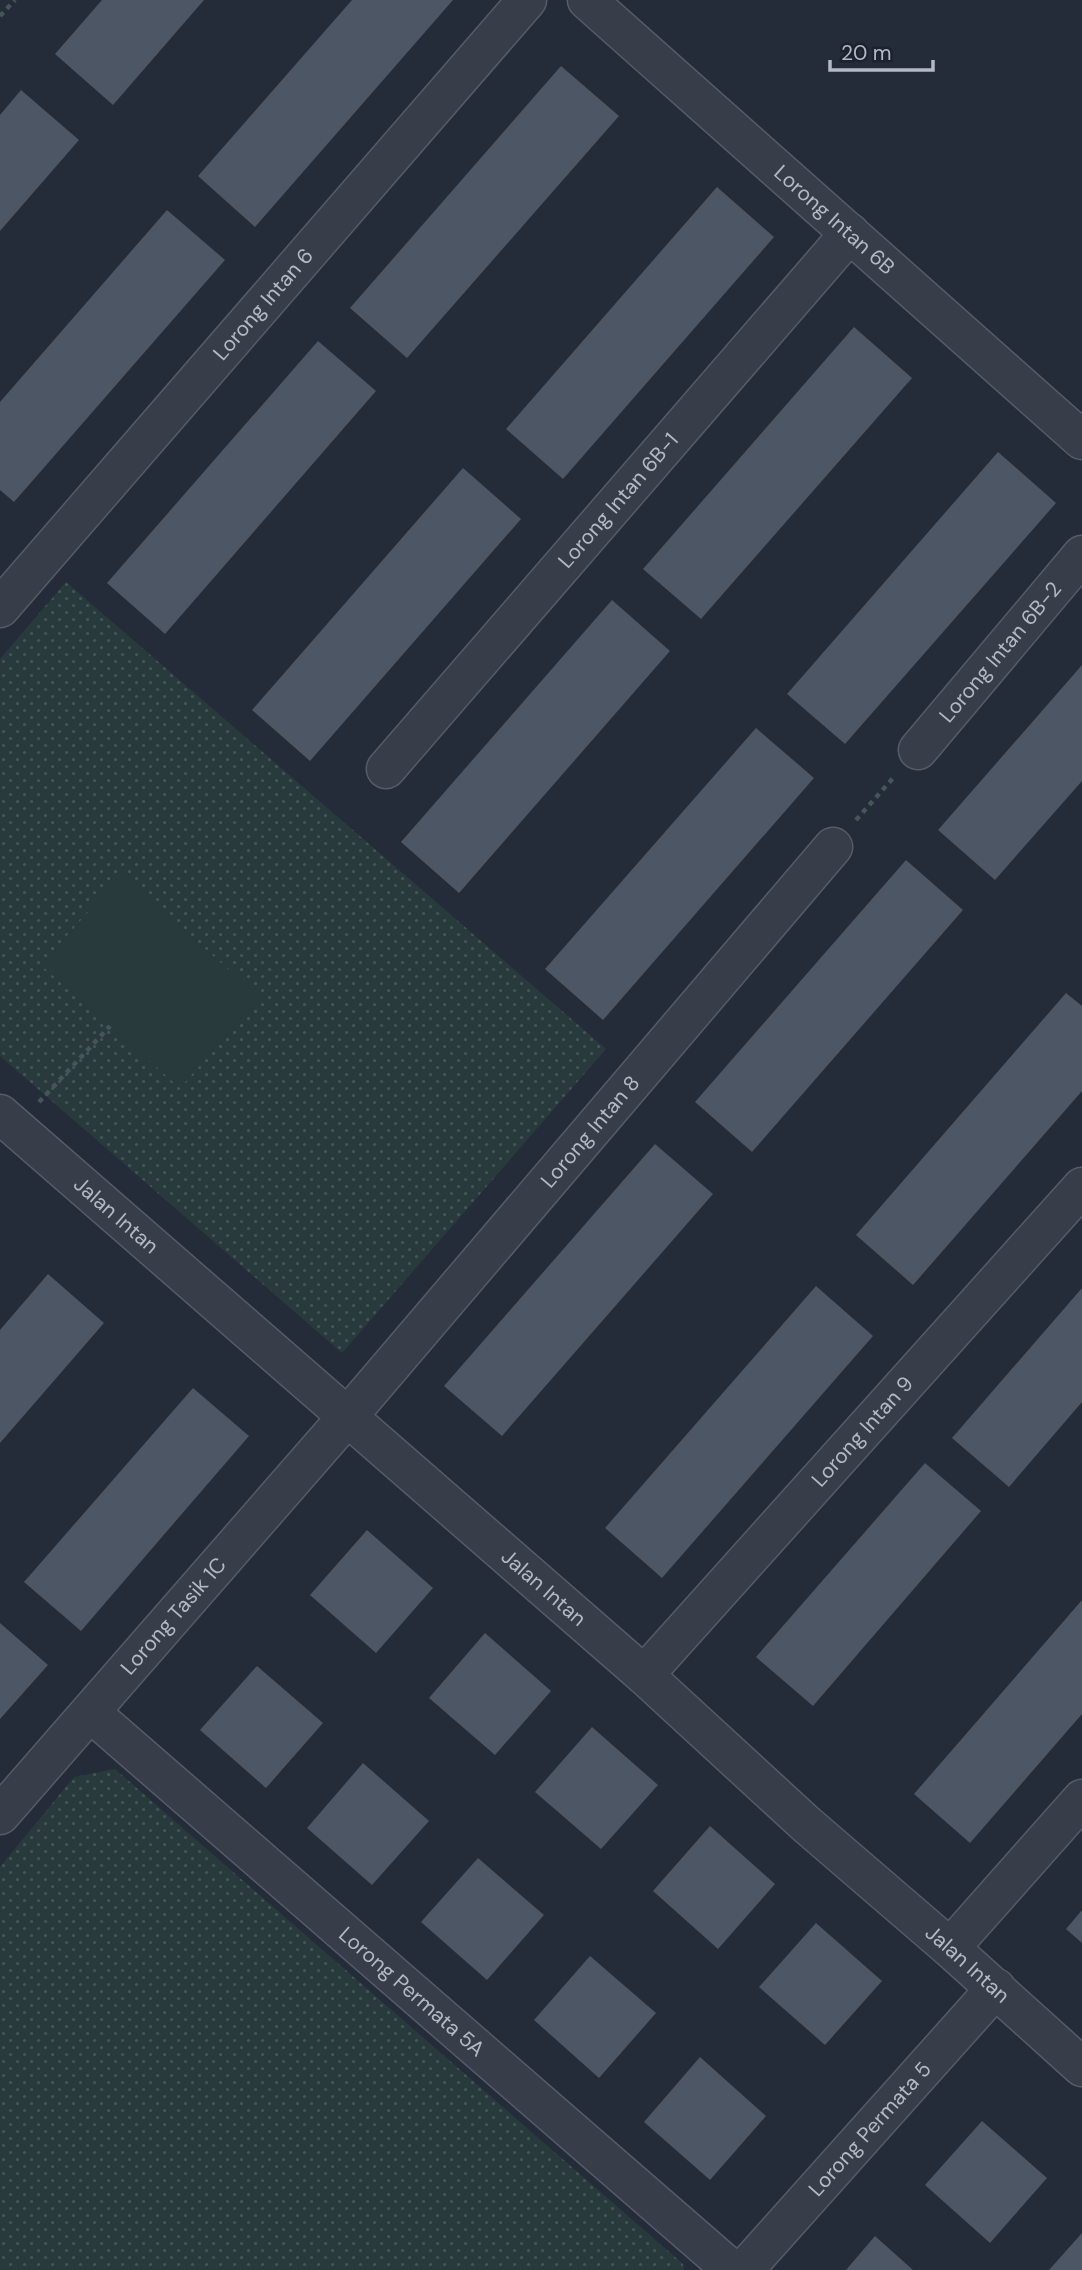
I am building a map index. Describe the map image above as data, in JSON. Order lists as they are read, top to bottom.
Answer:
{
  "streets": {
    "street": [
      "Lorong Intan 6B",
      "Lorong Intan 6",
      "Lorong Intan 6B-1",
      "Lorong Intan 6B-2",
      "Lorong Intan 8",
      "Jalan Intan",
      "Lorong Intan 9",
      "Lorong Tasik 1C",
      "Lorong Permata 5A",
      "Lorong Permata 5"
    ]
  },
  "crossings": [
    ["Lorong Intan 6B", "Lorong Intan 6B-1"],
    ["Lorong Intan 8", "Jalan Intan"],
    ["Lorong Intan 8", "Lorong Tasik 1C"],
    ["Jalan Intan", "Lorong Intan 9"],
    ["Jalan Intan", "Lorong Tasik 1C"],
    ["Jalan Intan", "Lorong Permata 5"],
    ["Lorong Tasik 1C", "Lorong Permata 5A"]
  ],
  "scale_bar": "20 m"
}
